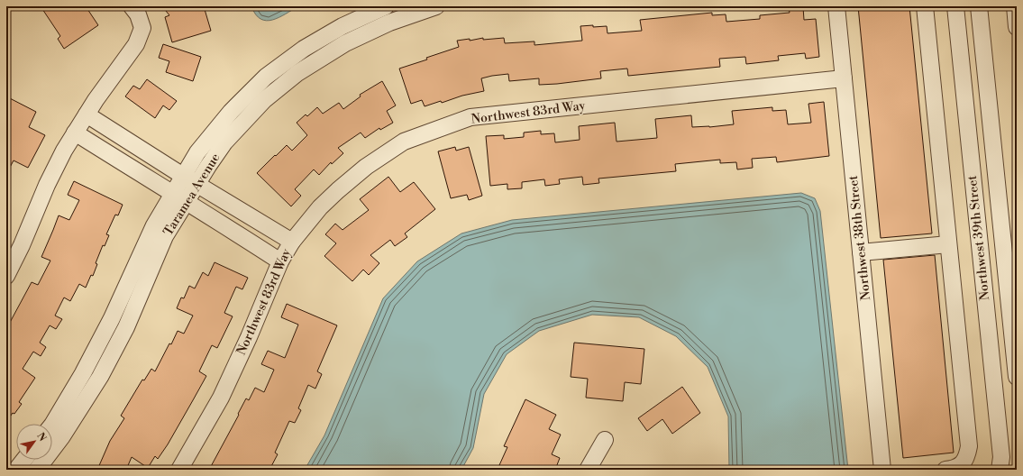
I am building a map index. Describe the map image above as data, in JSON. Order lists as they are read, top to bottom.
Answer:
{
  "streets": {
    "street": [
      "Northwest 83rd Way",
      "Taramea Avenue",
      "Northwest 38th Street",
      "Northwest 39th Street"
    ]
  },
  "crossings": [
    ["Northwest 83rd Way", "Northwest 38th Street"]
  ],
  "north": "top right"
}
